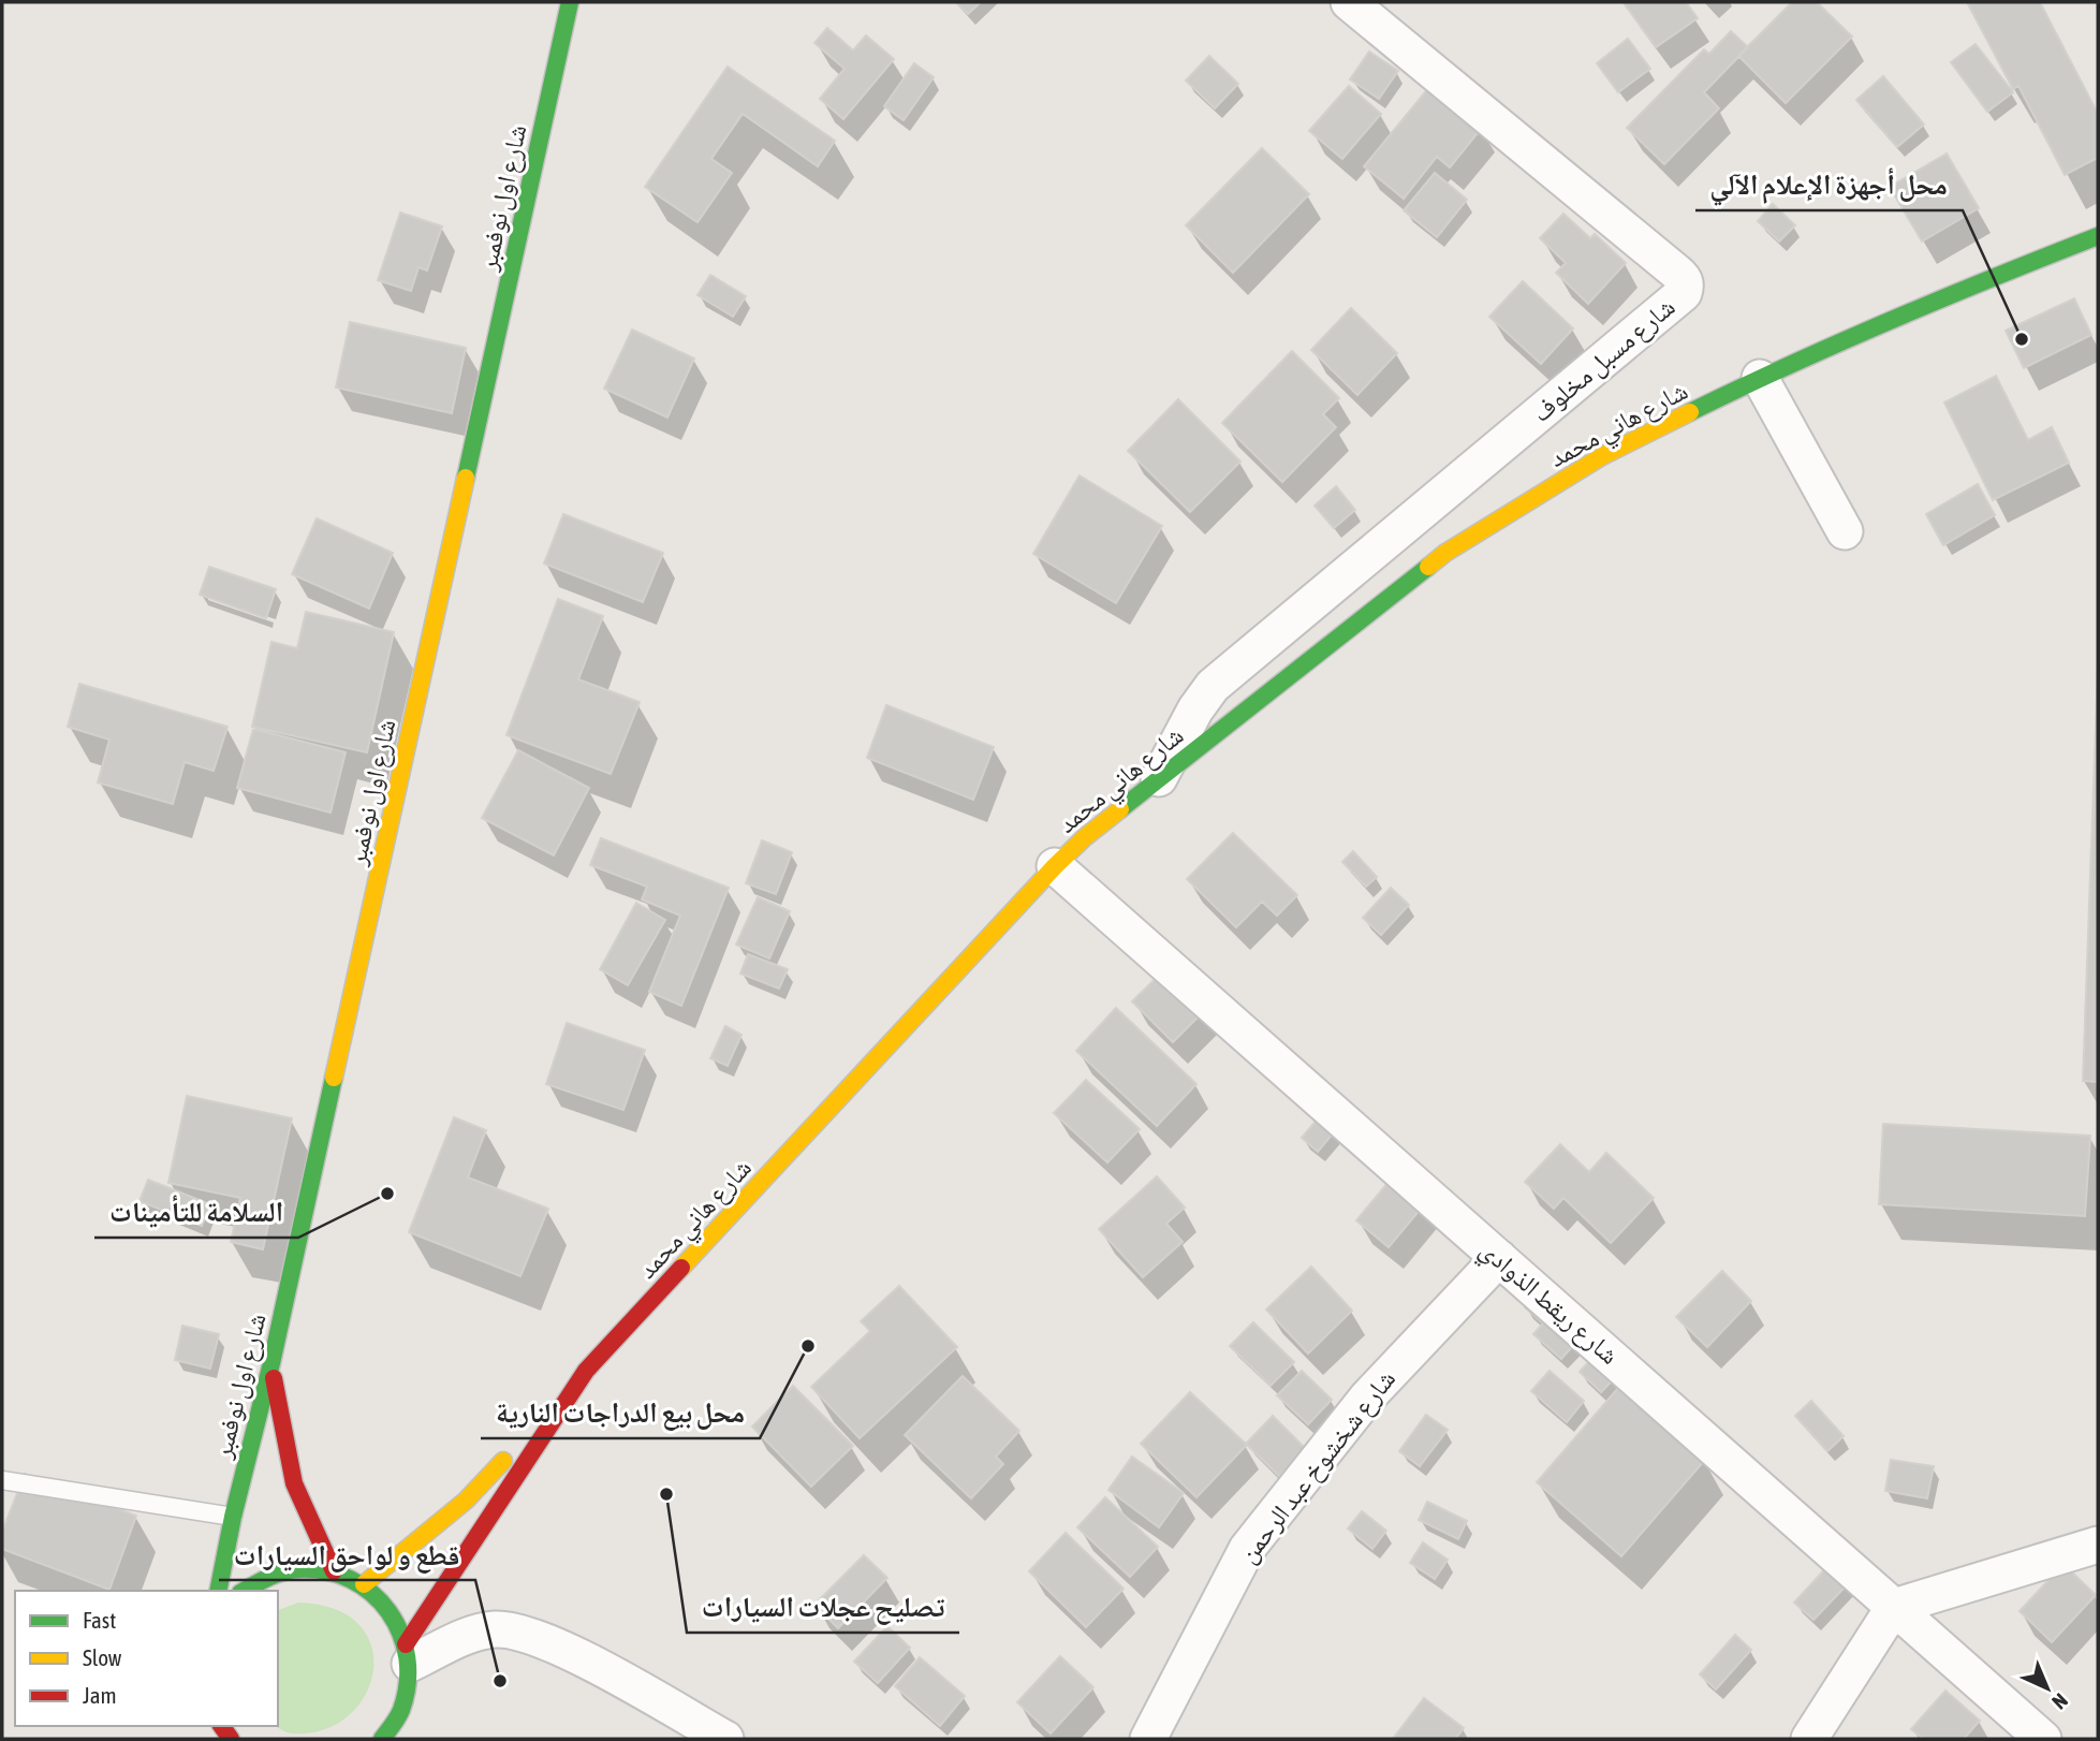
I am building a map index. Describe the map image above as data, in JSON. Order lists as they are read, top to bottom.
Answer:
{
  "streets": {
    "street": [
      "شارع اول نوفمبر",
      "شارع مسبل مخلوف",
      "شارع هاني محمد",
      "شارع ريقط الذوادي",
      "شارع شخشوخ عبد الرحمن"
    ]
  },
  "crossings": [
    ["شارع مسبل مخلوف", "شارع هاني محمد"],
    ["شارع هاني محمد", "شارع ريقط الذوادي"],
    ["شارع ريقط الذوادي", "شارع شخشوخ عبد الرحمن"]
  ],
  "places": [
    "محل أجهزة الإعلام الآلي",
    "السلامة للتأمينات",
    "محل بيع الدراجات النارية",
    "تصليح عجلات السيارات",
    "قطع و لواحق السيارات"
  ],
  "legend": ["Fast", "Slow", "Jam"],
  "north": "bottom right"
}
